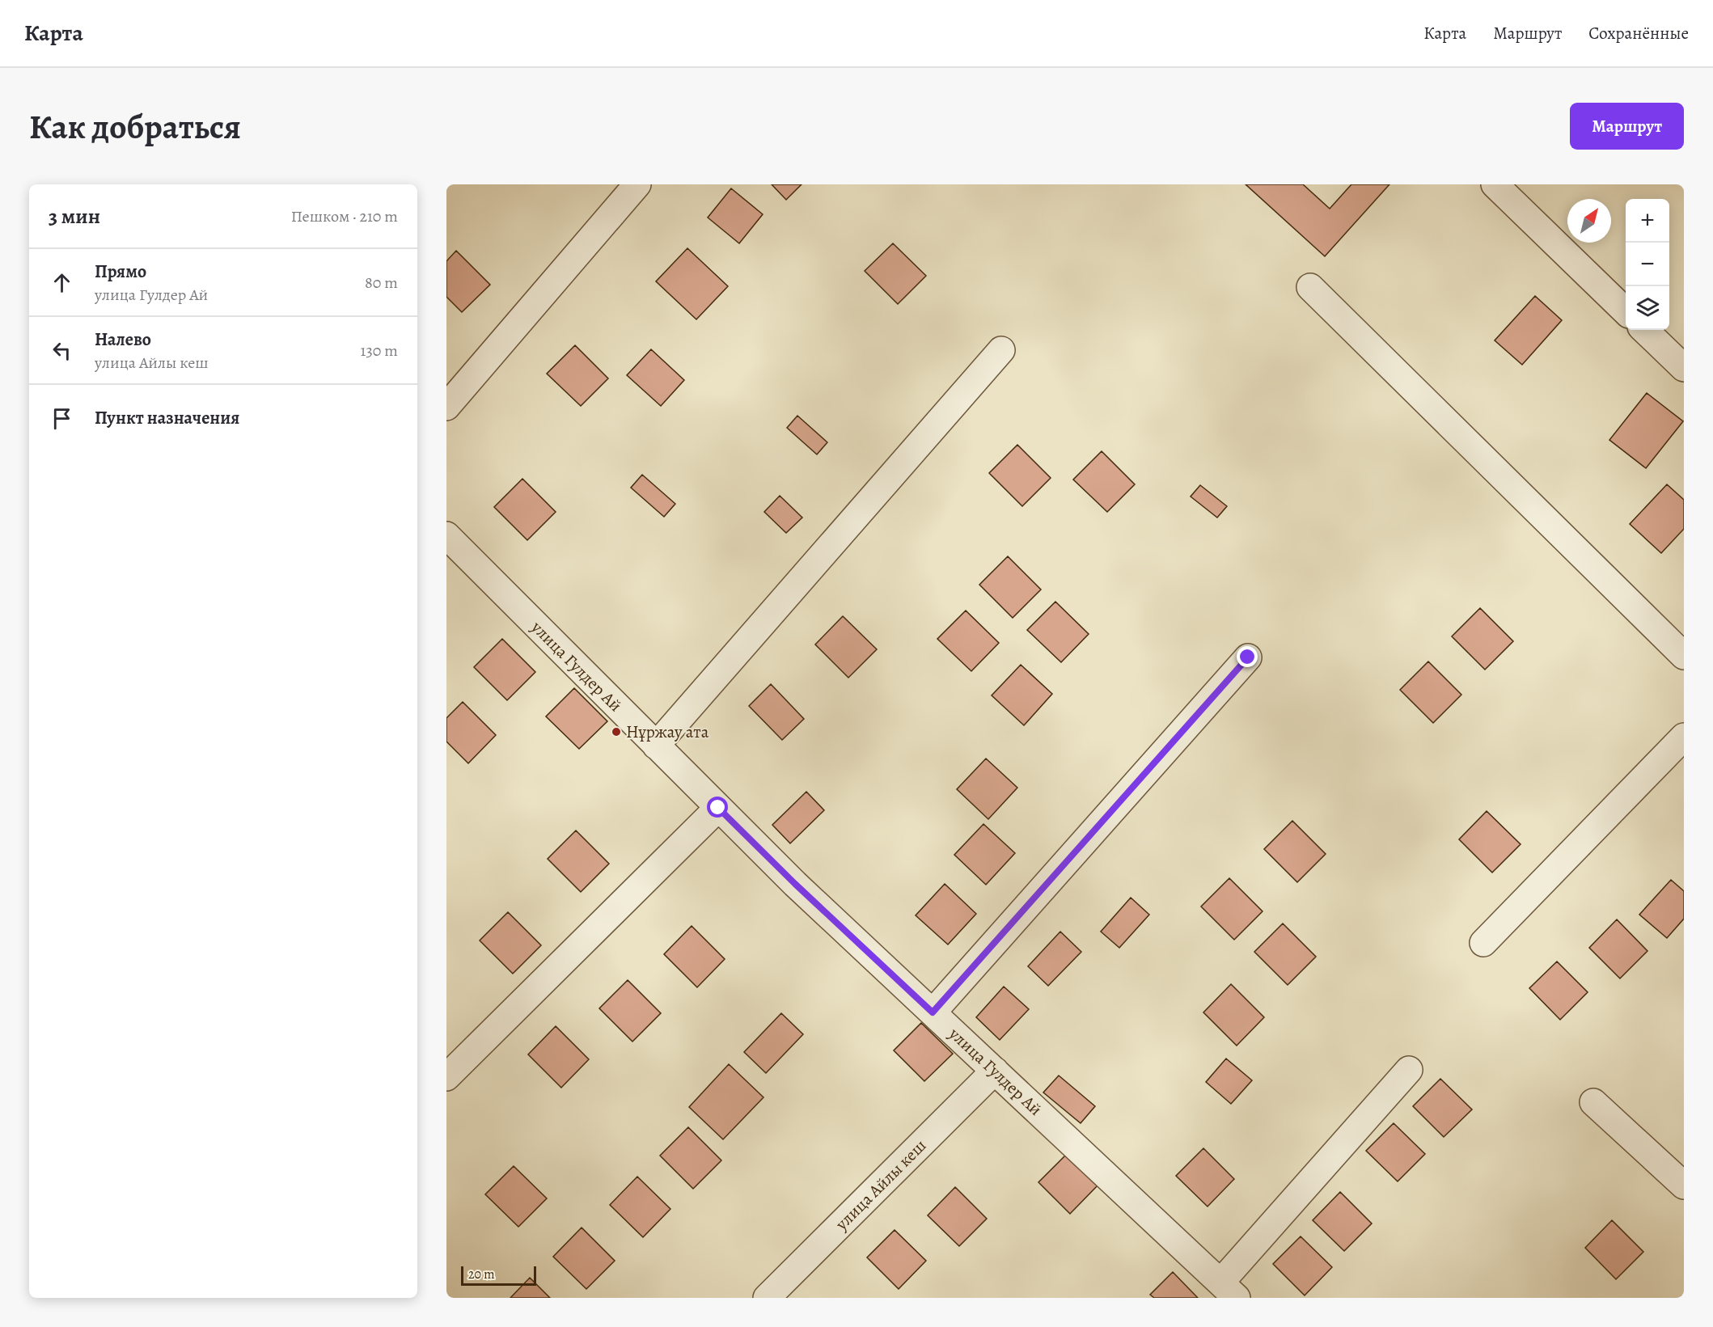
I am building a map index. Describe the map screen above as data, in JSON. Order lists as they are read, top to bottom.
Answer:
{
  "streets": {
    "street": ["улица Гулдер Ай", "улица Айлы кеш"]
  },
  "crossings": [
    ["улица Гулдер Ай", "улица Айлы кеш"]
  ],
  "places": ["Нұржау ата"],
  "scale_bar": "20 m",
  "north": "top right",
  "page": {
    "header": "Карта",
    "nav": ["Карта", "Маршрут", "Сохранённые"],
    "buttons": "Маршрут",
    "title": "Как добраться",
    "heading": ["3 мин", "Пешком · 210 m"],
    "map_buttons": ["+", "−"],
    "list": [
      ["Прямо", "улица Гулдер Ай", "80 m"],
      ["Налево", "улица Айлы кеш", "130 m"],
      "Пункт назначения"
    ],
    "scale": "20 m"
  }
}
